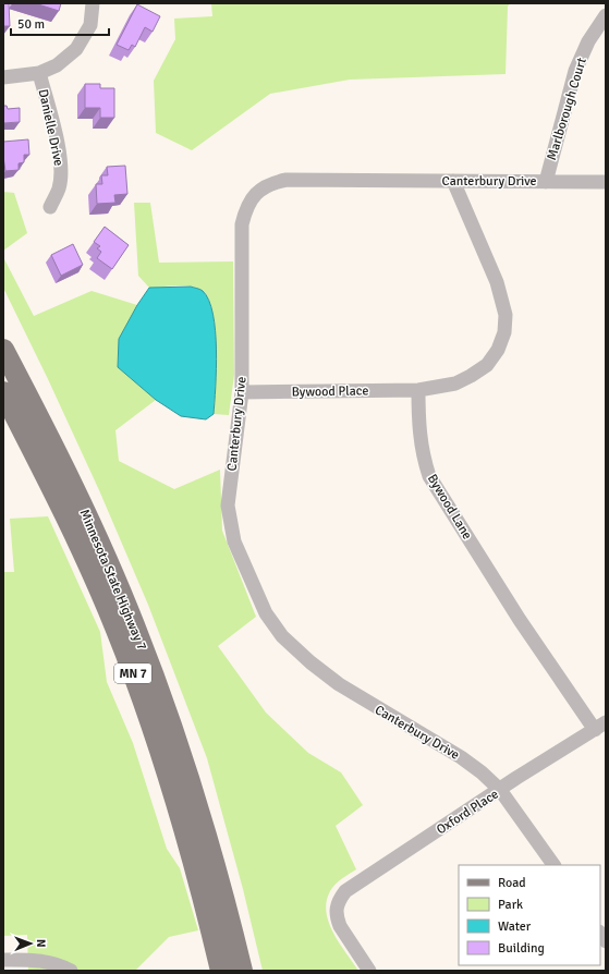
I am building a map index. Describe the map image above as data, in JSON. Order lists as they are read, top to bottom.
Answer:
{
  "streets": {
    "main road": ["Minnesota State Highway 7", "MN 7"],
    "street": [
      "Marlborough Court",
      "Danielle Drive",
      "Canterbury Drive",
      "Bywood Place",
      "Bywood Lane",
      "Oxford Place"
    ]
  },
  "crossings": [
    ["Marlborough Court", "Canterbury Drive"],
    ["Canterbury Drive", "Bywood Place"],
    ["Canterbury Drive", "Oxford Place"],
    ["Bywood Place", "Bywood Lane"],
    ["Bywood Lane", "Oxford Place"]
  ],
  "legend": [
    "Road",
    "Park",
    "Water",
    "Building"
  ],
  "scale_bar": "50 m",
  "north": "right"
}
